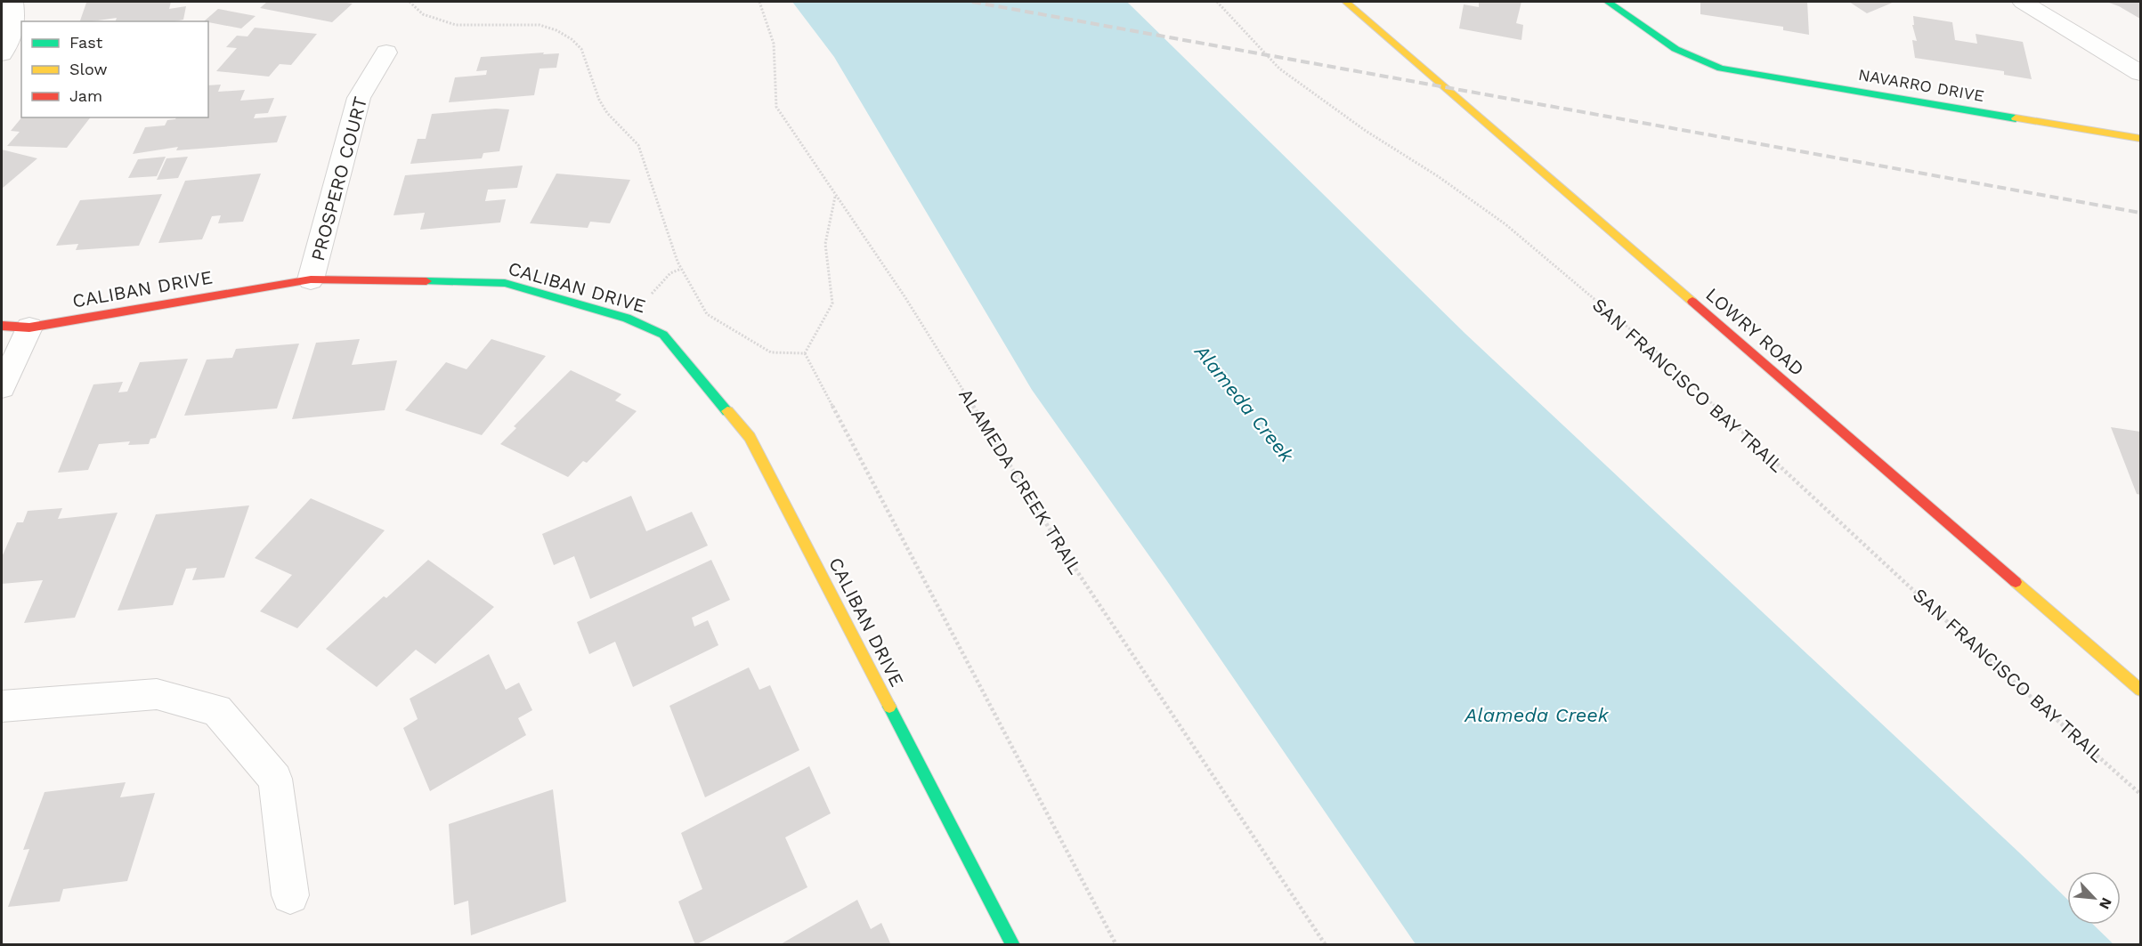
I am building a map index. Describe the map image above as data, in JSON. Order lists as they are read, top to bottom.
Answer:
{
  "streets": {
    "street": [
      "NAVARRO DRIVE",
      "PROSPERO COURT",
      "CALIBAN DRIVE",
      "LOWRY ROAD"
    ],
    "path": ["SAN FRANCISCO BAY TRAIL", "ALAMEDA CREEK TRAIL"]
  },
  "crossings": [
    ["PROSPERO COURT", "CALIBAN DRIVE"]
  ],
  "water": ["Alameda Creek"],
  "legend": ["Fast", "Slow", "Jam"],
  "north": "bottom right"
}
